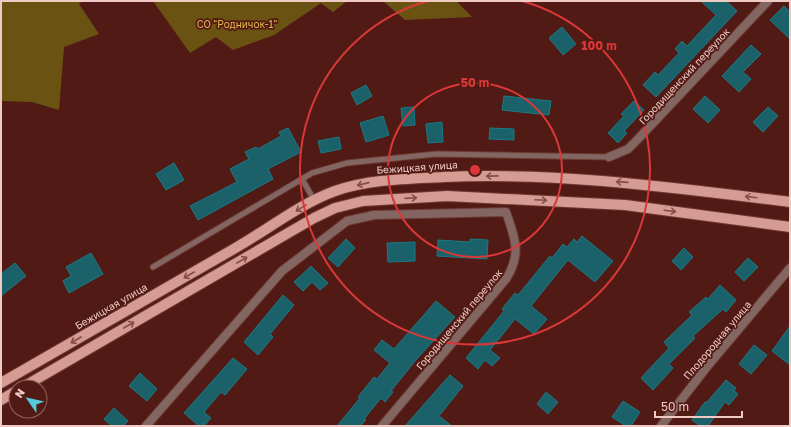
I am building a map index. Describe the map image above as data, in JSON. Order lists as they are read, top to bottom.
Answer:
{
  "streets": {
    "main road": ["Бежицкая улица"],
    "street": ["Городищенский переулок", "Плодородная улица"]
  },
  "parks": ["СО \"Родничок-1\""],
  "scale_bar": "50 m",
  "north": "top left",
  "rings": ["100 m", "50 m"]
}
